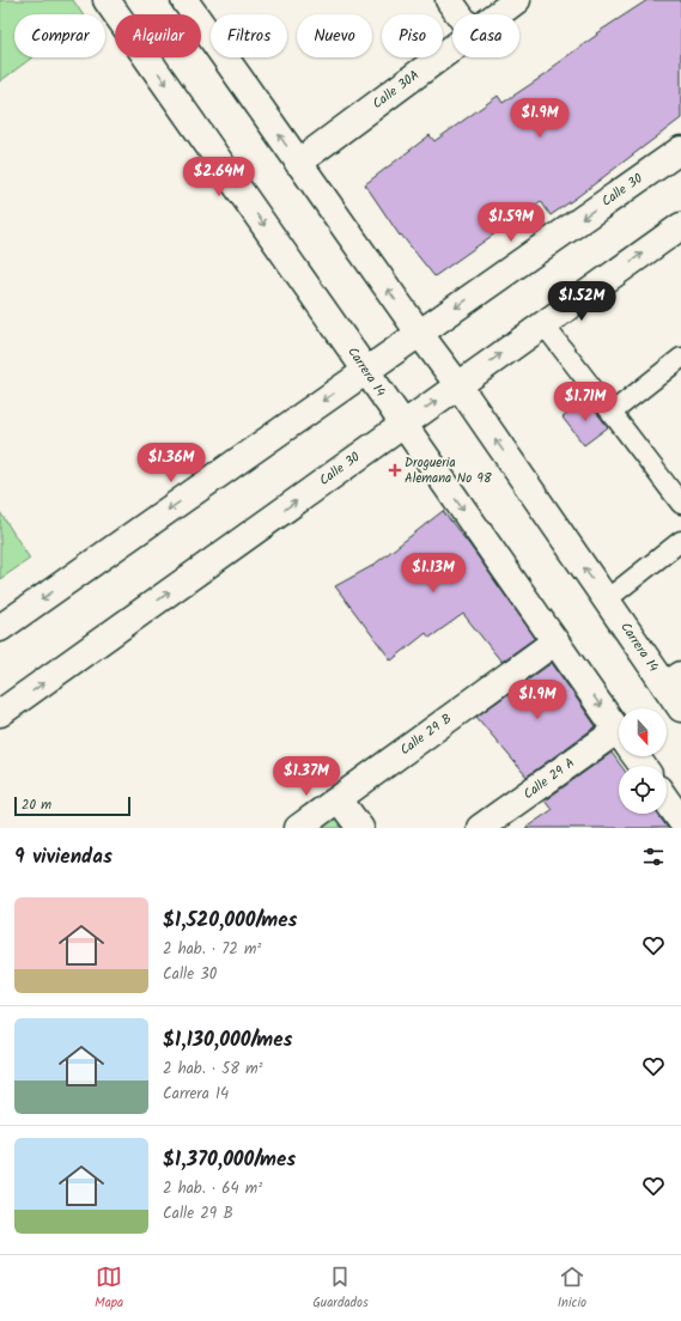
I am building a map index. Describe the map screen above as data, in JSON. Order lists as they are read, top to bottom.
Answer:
{
  "streets": {
    "street": [
      "Calle 30A",
      "Calle 30",
      "Carrera 14",
      "Calle 29 B",
      "Calle 29 A"
    ]
  },
  "crossings": [
    ["Calle 30A", "Carrera 14"],
    ["Calle 30", "Carrera 14"],
    ["Carrera 14", "Calle 29 B"]
  ],
  "places": {
    "health": ["Drogueria Alemana No 98"]
  },
  "scale_bar": "20 m",
  "north": "bottom",
  "page": {
    "chip": [
      "Comprar",
      "Alquilar",
      "Filtros",
      "Nuevo",
      "Piso",
      "Casa"
    ],
    "price": [
      "$1.9M",
      "$2.64M",
      "$1.59M",
      "$1.52M",
      "$1.71M",
      "$1.36M",
      "$1.13M",
      "$1.9M",
      "$1.37M"
    ],
    "scale": "20 m",
    "heading": "9 viviendas",
    "list": [
      {
        "name": "$1,520,000/mes",
        "note": "2 hab. · 72 m² · Calle 30"
      },
      {
        "name": "$1,130,000/mes",
        "note": "2 hab. · 58 m² · Carrera 14"
      },
      {
        "name": "$1,370,000/mes",
        "note": "2 hab. · 64 m² · Calle 29 B"
      }
    ],
    "tabs": ["Mapa", "Guardados", "Inicio"]
  }
}
